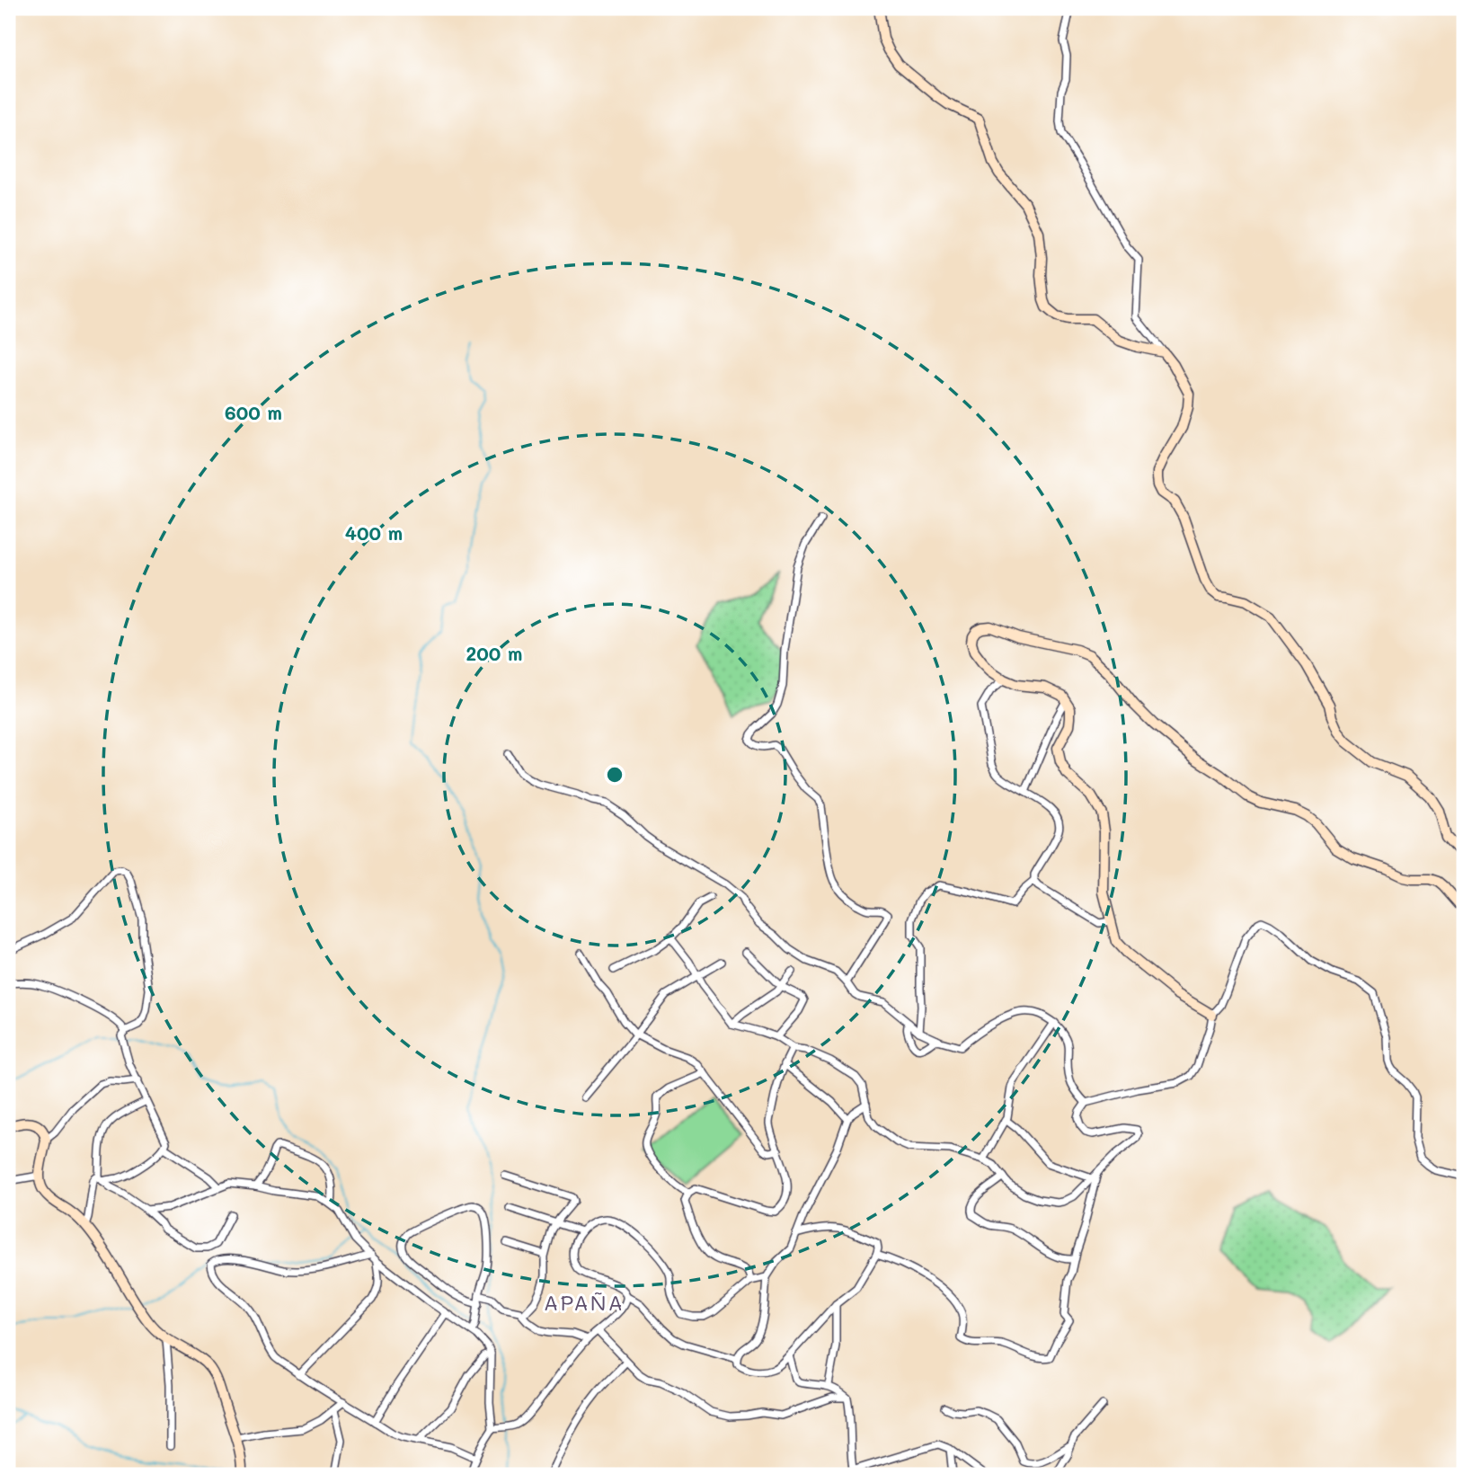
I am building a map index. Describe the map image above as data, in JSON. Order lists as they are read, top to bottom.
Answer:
{
  "districts": ["APAÑA"],
  "rings": ["600 m", "400 m", "200 m"]
}
